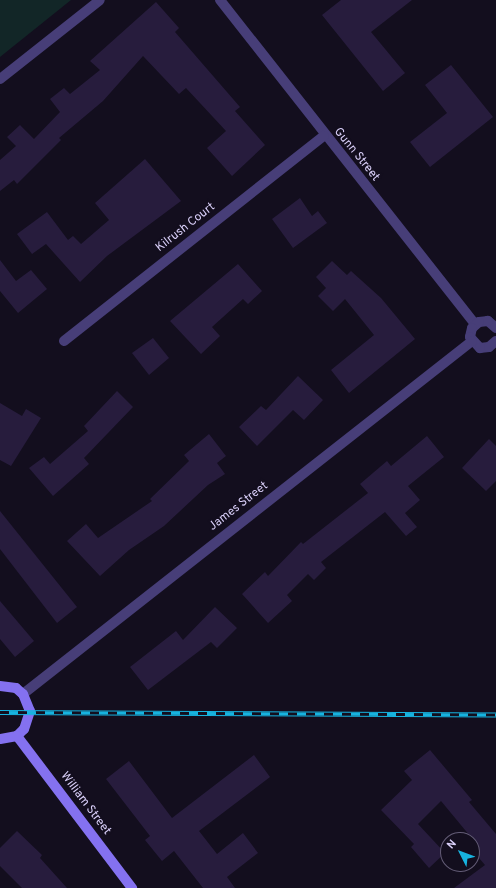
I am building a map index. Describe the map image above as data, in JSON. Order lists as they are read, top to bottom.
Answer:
{
  "streets": {
    "street": [
      "Gunn Street",
      "Kilrush Court",
      "James Street",
      "William Street"
    ]
  },
  "crossings": [
    ["Gunn Street", "Kilrush Court"]
  ],
  "north": "top left"
}
